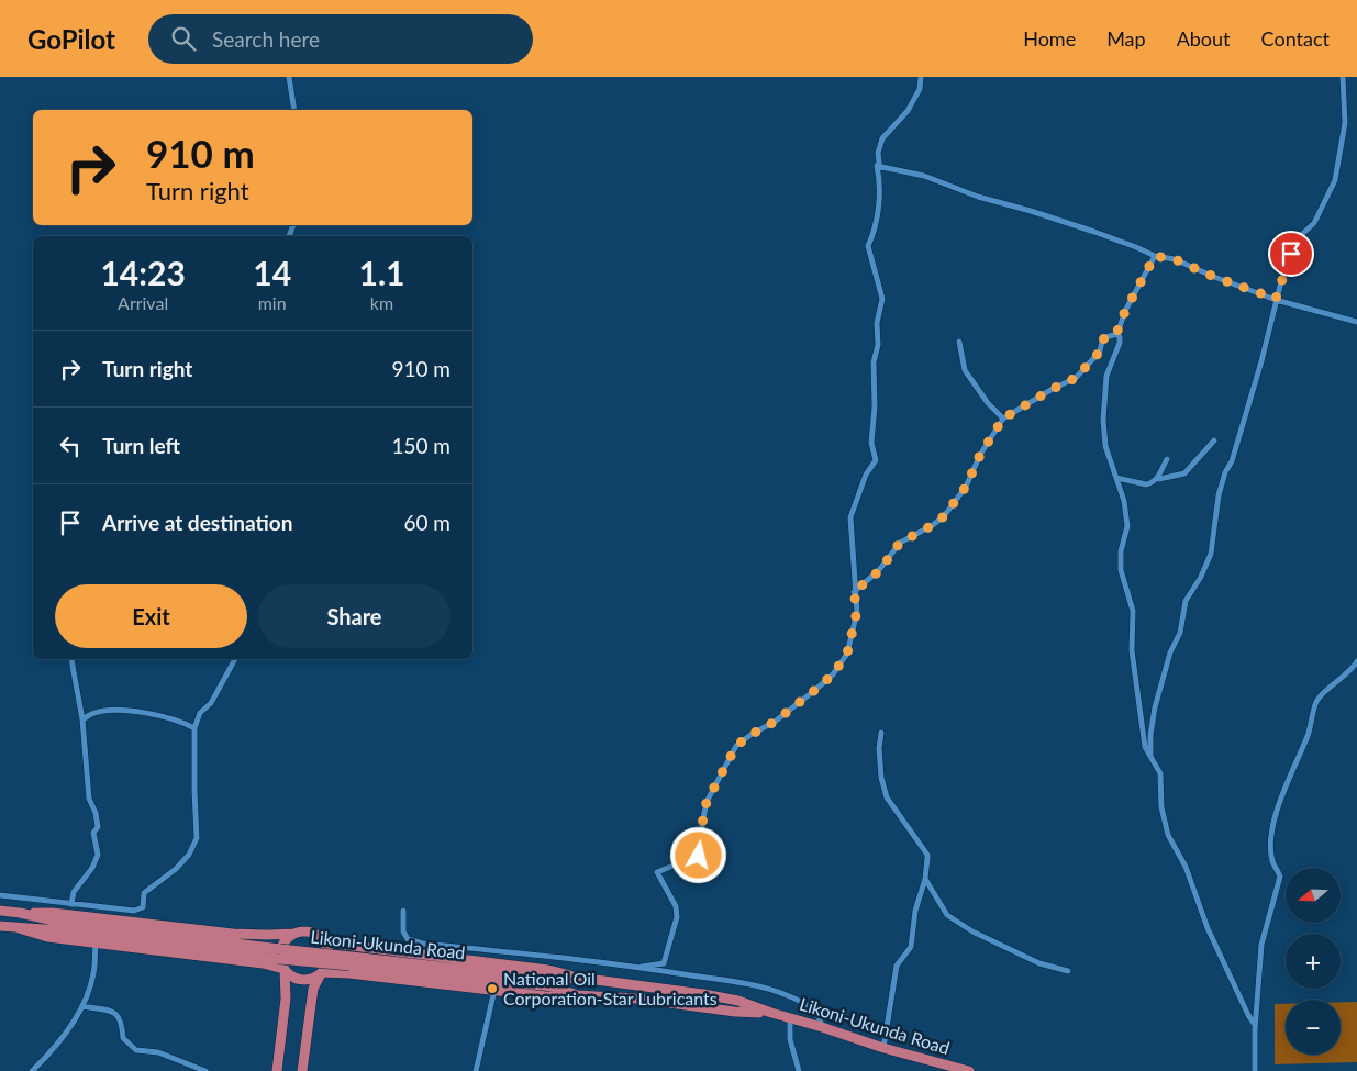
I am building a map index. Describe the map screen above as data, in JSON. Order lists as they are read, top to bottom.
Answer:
{
  "streets": {
    "highway": ["Likoni-Ukunda Road"]
  },
  "places": ["National Oil Corporation-Star Lubricants"],
  "north": "left",
  "page": {
    "header": "GoPilot",
    "search": "Search here",
    "nav": [
      "Home",
      "Map",
      "About",
      "Contact"
    ],
    "turn": ["910 m", "Turn right"],
    "eta": [
      "14:23",
      "Arrival",
      "14",
      "min",
      "1.1",
      "km"
    ],
    "list": [
      {
        "name": "Turn right",
        "value": "910 m"
      },
      {
        "name": "Turn left",
        "value": "150 m"
      },
      {
        "name": "Arrive at destination",
        "value": "60 m"
      }
    ],
    "buttons": ["Exit", "Share"],
    "map_buttons": ["+", "−"]
  }
}
